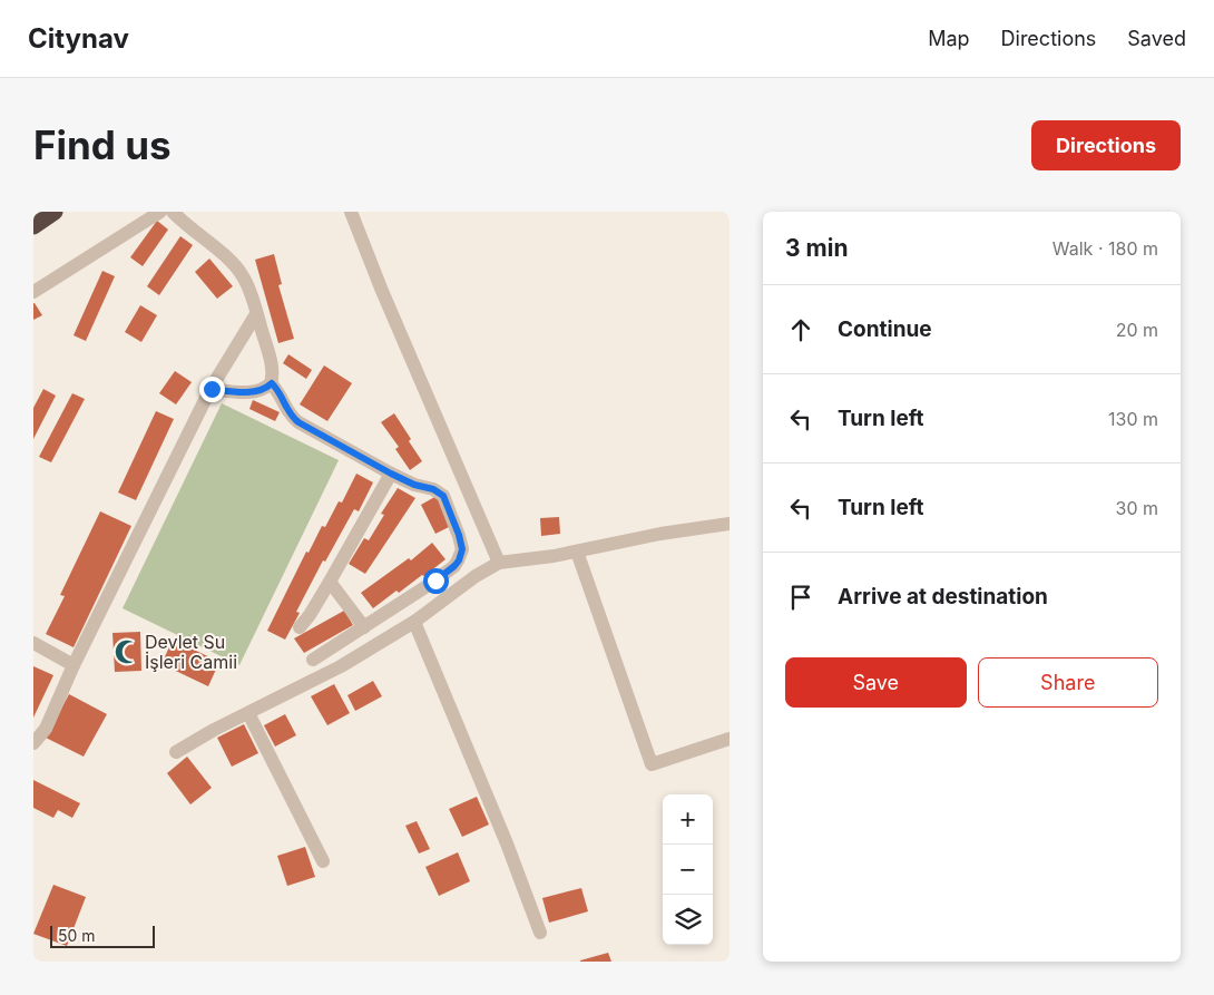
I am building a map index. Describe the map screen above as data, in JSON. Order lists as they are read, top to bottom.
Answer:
{
  "places": {
    "mosque": ["Devlet Su İşleri Camii"]
  },
  "scale_bar": "50 m",
  "page": {
    "header": "Citynav",
    "nav": ["Map", "Directions", "Saved"],
    "buttons": [
      "Directions",
      ["Save", "Share"]
    ],
    "title": "Find us",
    "heading": ["3 min", "Walk · 180 m"],
    "list": [
      ["Continue", "20 m"],
      ["Turn left", "130 m"],
      ["Turn left", "30 m"],
      "Arrive at destination"
    ],
    "map_buttons": ["+", "−"],
    "scale": "50 m"
  }
}
